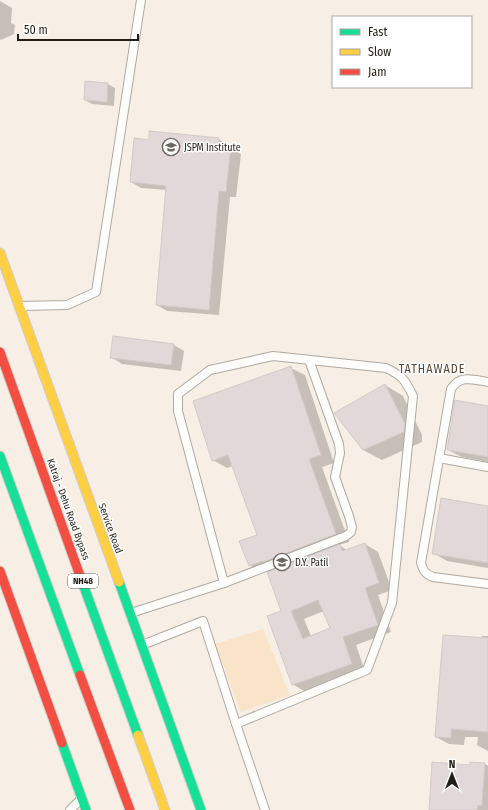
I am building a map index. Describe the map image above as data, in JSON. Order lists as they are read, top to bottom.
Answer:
{
  "streets": {
    "main road": ["Katraj - Dehu Road Bypass", "Service Road", "NH48"]
  },
  "districts": ["TATHAWADE"],
  "places": {
    "school or university": ["JSPM Institute", "D.Y. Patil"]
  },
  "legend": ["Fast", "Slow", "Jam"],
  "scale_bar": "50 m",
  "north": "top"
}
